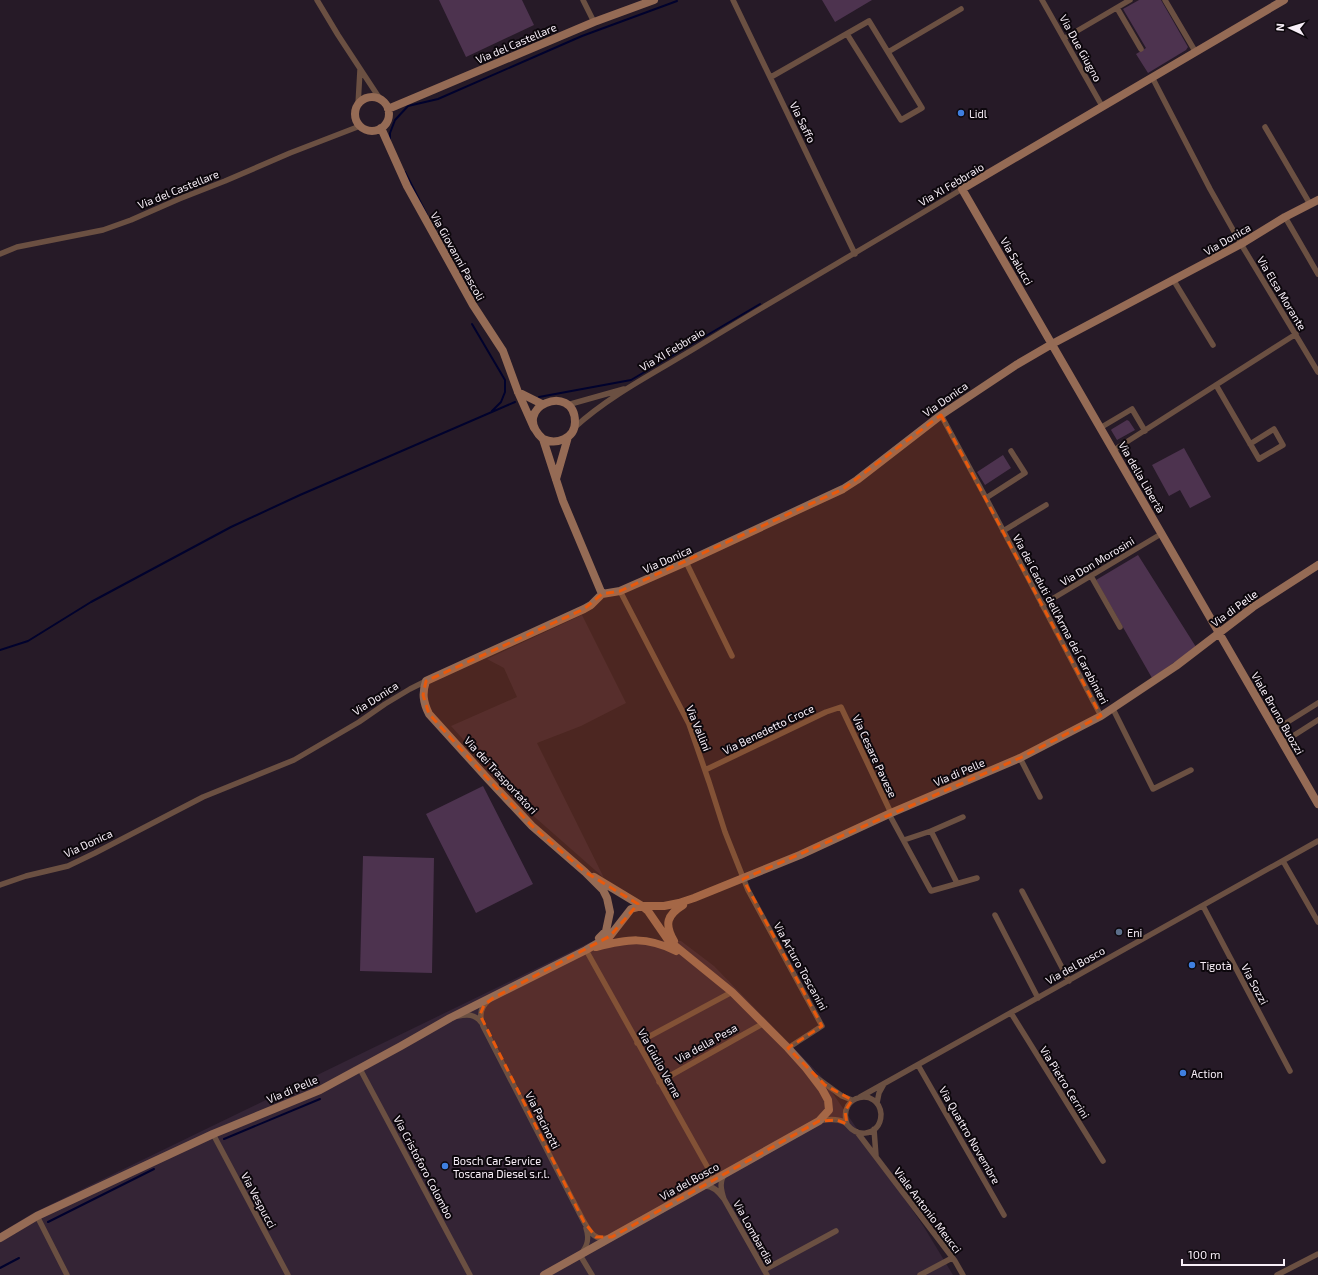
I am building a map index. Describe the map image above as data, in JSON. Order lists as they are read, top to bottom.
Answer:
{
  "streets": {
    "street": [
      "Via del Castellare",
      "Via Due Giugno",
      "Via Saffo",
      "Via XI Febbraio",
      "Via Donica",
      "Via Giovanni Pascoli",
      "Via Salucci",
      "Via Elsa Morante",
      "Via della Libertà",
      "Via Don Morosini",
      "Via di Pelle",
      "Via dei Caduti dell'Arma dei Carabinieri",
      "Viale Bruno Buozzi",
      "Via Vallini",
      "Via Benedetto Croce",
      "Via Cesare Pavese",
      "Via dei Trasportatori",
      "Via del Bosco",
      "Via Arturo Toscanini",
      "Via Sozzi",
      "Via della Pesa",
      "Via Giulio Verne",
      "Via Pietro Cerrini",
      "Via Pacinotti",
      "Via Quattro Novembre",
      "Via Cristoforo Colombo",
      "Via Vespucci",
      "Viale Antonio Meucci",
      "Via Lombardia"
    ]
  },
  "crossings": [
    ["Via del Castellare", "Via Giovanni Pascoli"],
    ["Via Due Giugno", "Via XI Febbraio"],
    ["Via Saffo", "Via XI Febbraio"],
    ["Via XI Febbraio", "Via Giovanni Pascoli"],
    ["Via XI Febbraio", "Via Salucci"],
    ["Via XI Febbraio", "Via Elsa Morante"],
    ["Via Donica", "Via Giovanni Pascoli"],
    ["Via Donica", "Via Salucci"],
    ["Via Donica", "Via Elsa Morante"],
    ["Via Donica", "Via della Libertà"],
    ["Via Donica", "Via dei Caduti dell'Arma dei Carabinieri"],
    ["Via Donica", "Via Vallini"],
    ["Via Donica", "Via dei Trasportatori"],
    ["Via Salucci", "Via della Libertà"],
    ["Via della Libertà", "Via Don Morosini"],
    ["Via della Libertà", "Via di Pelle"],
    ["Via della Libertà", "Viale Bruno Buozzi"],
    ["Via Don Morosini", "Via dei Caduti dell'Arma dei Carabinieri"],
    ["Via di Pelle", "Via dei Caduti dell'Arma dei Carabinieri"],
    ["Via di Pelle", "Viale Bruno Buozzi"],
    ["Via di Pelle", "Via Vallini"],
    ["Via di Pelle", "Via Cesare Pavese"],
    ["Via di Pelle", "Via dei Trasportatori"],
    ["Via di Pelle", "Via Arturo Toscanini"],
    ["Via di Pelle", "Via Giulio Verne"],
    ["Via di Pelle", "Via Pacinotti"],
    ["Via di Pelle", "Via Cristoforo Colombo"],
    ["Via di Pelle", "Via Vespucci"],
    ["Via Vallini", "Via Benedetto Croce"],
    ["Via Vallini", "Via Arturo Toscanini"],
    ["Via Benedetto Croce", "Via Cesare Pavese"],
    ["Via dei Trasportatori", "Via Giulio Verne"],
    ["Via del Bosco", "Via Sozzi"],
    ["Via del Bosco", "Via Giulio Verne"],
    ["Via del Bosco", "Via Pietro Cerrini"],
    ["Via del Bosco", "Via Pacinotti"],
    ["Via del Bosco", "Via Quattro Novembre"],
    ["Via del Bosco", "Viale Antonio Meucci"],
    ["Via del Bosco", "Via Lombardia"],
    ["Via della Pesa", "Via Giulio Verne"],
    ["Via Giulio Verne", "Via Lombardia"]
  ],
  "places": [
    "Lidl",
    "Eni",
    "Tigotà",
    "Action",
    "Bosch Car Service Toscana Diesel s.r.l."
  ],
  "scale_bar": "100 m",
  "north": "left"
}
